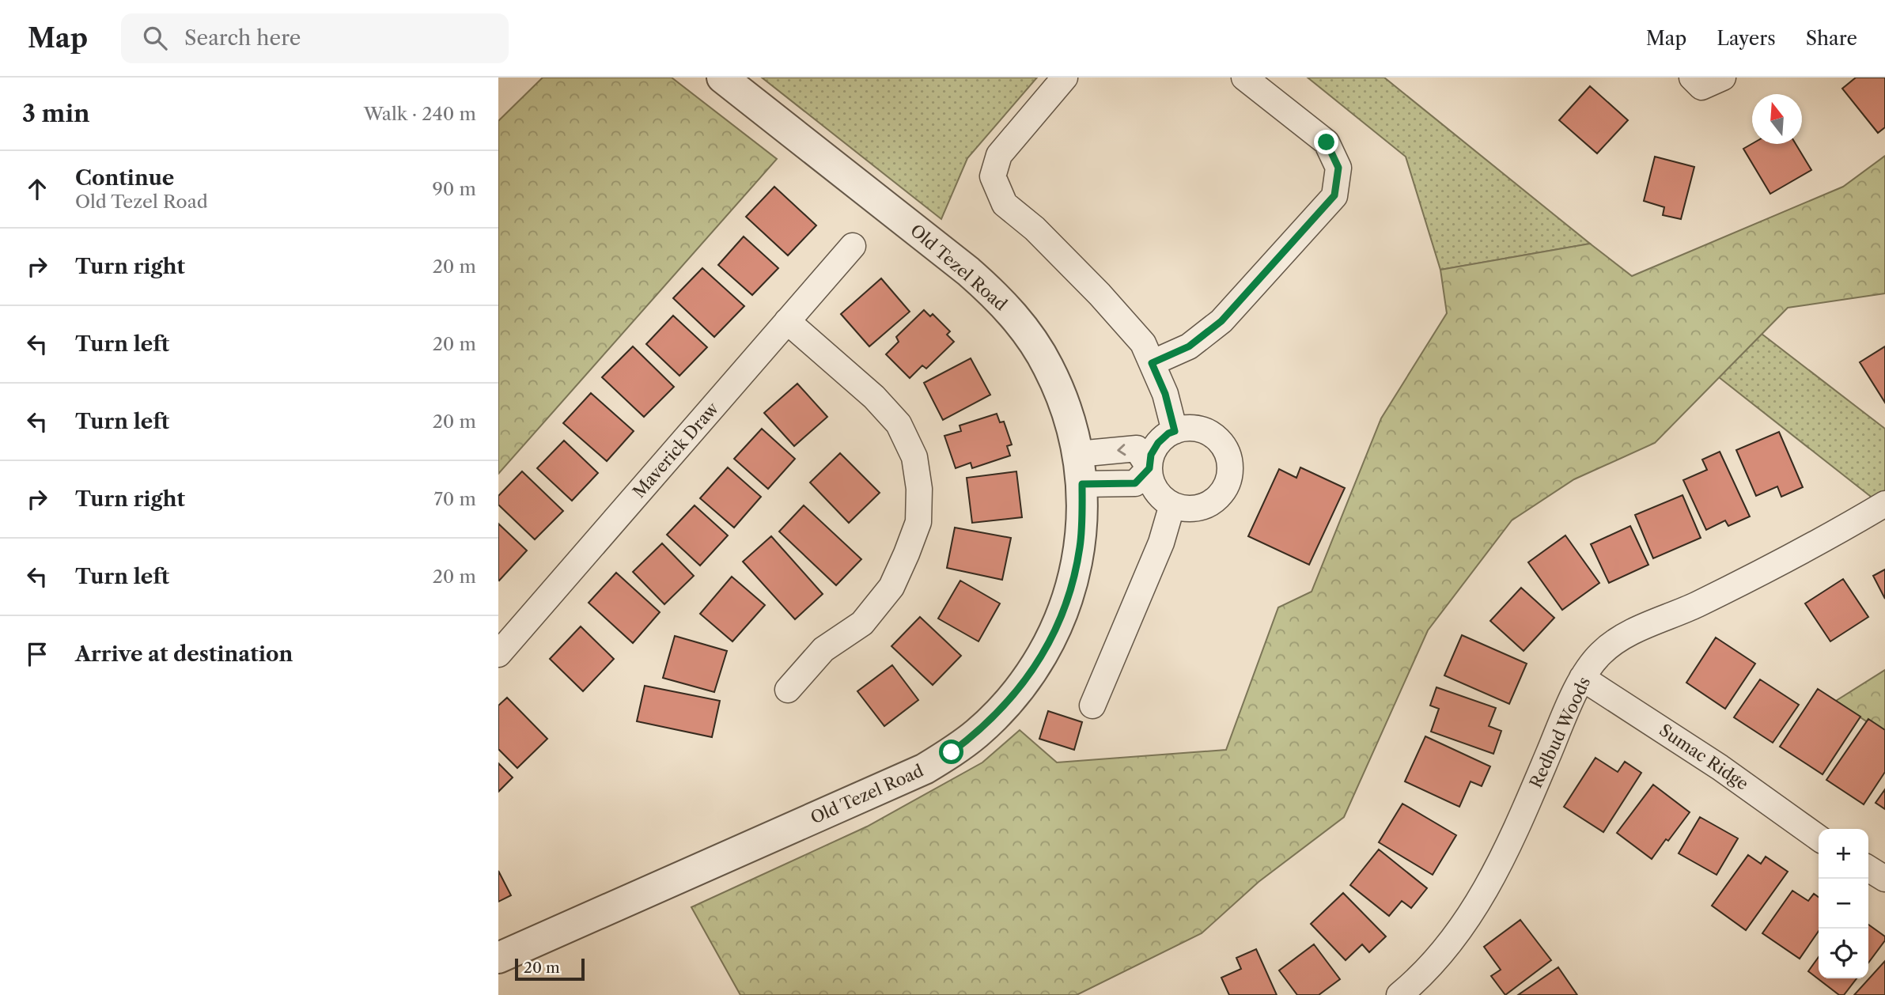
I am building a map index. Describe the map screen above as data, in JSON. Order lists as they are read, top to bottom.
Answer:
{
  "streets": {
    "street": [
      "Old Tezel Road",
      "Maverick Draw",
      "Redbud Woods",
      "Sumac Ridge"
    ]
  },
  "crossings": [
    ["Redbud Woods", "Sumac Ridge"]
  ],
  "scale_bar": "20 m",
  "north": "top",
  "page": {
    "header": "Map",
    "search": "Search here",
    "nav": ["Map", "Layers", "Share"],
    "heading": ["3 min", "Walk · 240 m"],
    "list": [
      ["Continue", "Old Tezel Road", "90 m"],
      ["Turn right", "20 m"],
      ["Turn left", "20 m"],
      ["Turn left", "20 m"],
      ["Turn right", "70 m"],
      ["Turn left", "20 m"],
      "Arrive at destination"
    ],
    "map_buttons": ["+", "−"],
    "scale": "20 m"
  }
}
